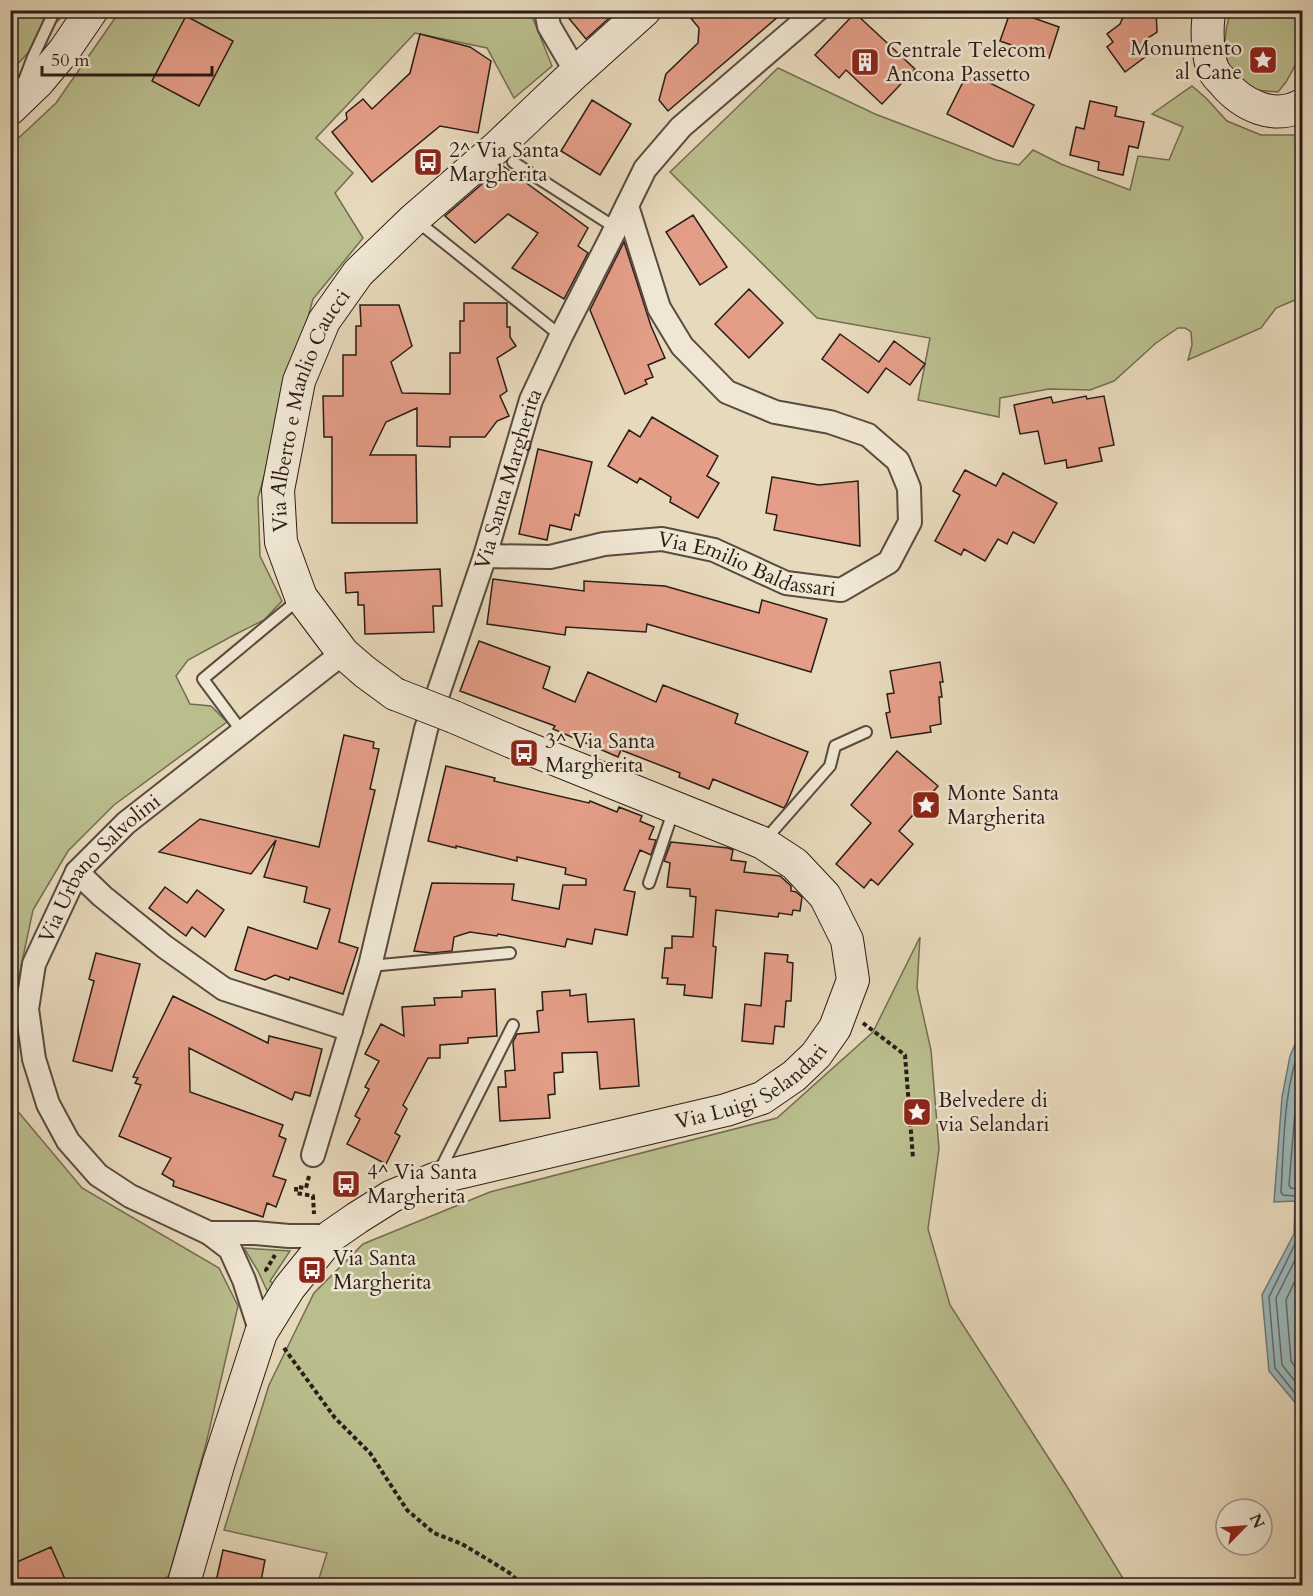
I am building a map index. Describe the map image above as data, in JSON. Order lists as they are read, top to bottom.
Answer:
{
  "streets": {
    "street": [
      "Via Alberto e Manlio Caucci",
      "Via Santa Margherita",
      "Via Emilio Baldassari",
      "Via Urbano Salvolini",
      "Via Luigi Selandari"
    ]
  },
  "crossings": [
    ["Via Alberto e Manlio Caucci", "Via Urbano Salvolini"],
    ["Via Alberto e Manlio Caucci", "Via Luigi Selandari"],
    ["Via Santa Margherita", "Via Emilio Baldassari"],
    ["Via Urbano Salvolini", "Via Luigi Selandari"]
  ],
  "places": {
    "place": ["Monumento al Cane", "Monte Santa Margherita", "Belvedere di via Selandari"],
    "building": ["Centrale Telecom Ancona Passetto"],
    "bus stop": [
      "2^ Via Santa Margherita",
      "3^ Via Santa Margherita",
      "4^ Via Santa Margherita",
      "Via Santa Margherita"
    ]
  },
  "scale_bar": "50 m",
  "north": "top right"
}
